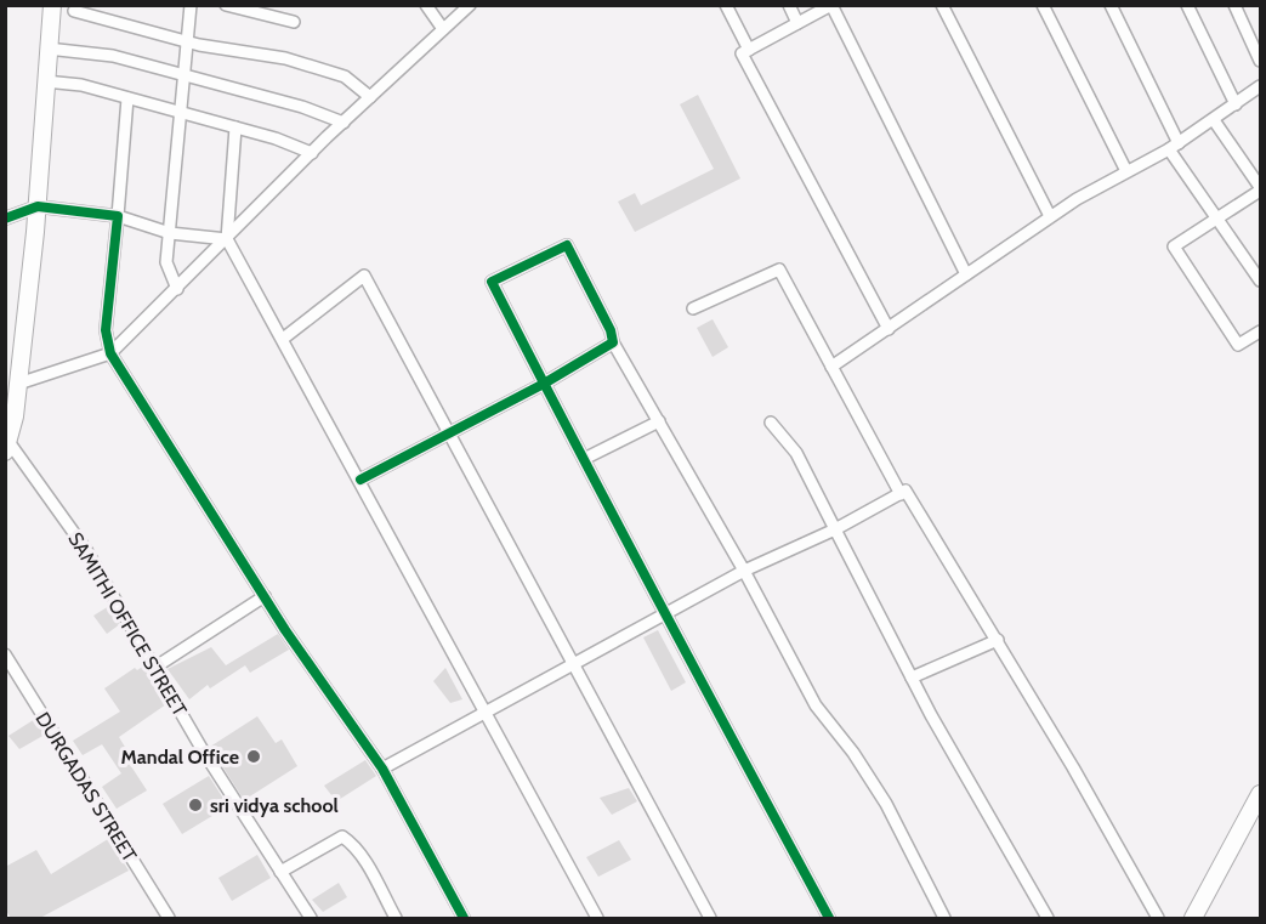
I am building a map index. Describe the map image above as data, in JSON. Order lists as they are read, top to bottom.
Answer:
{
  "streets": {
    "street": ["SAMITHI OFFICE STREET", "DURGADAS STREET"]
  },
  "places": ["Mandal Office", "sri vidya school"]
}
